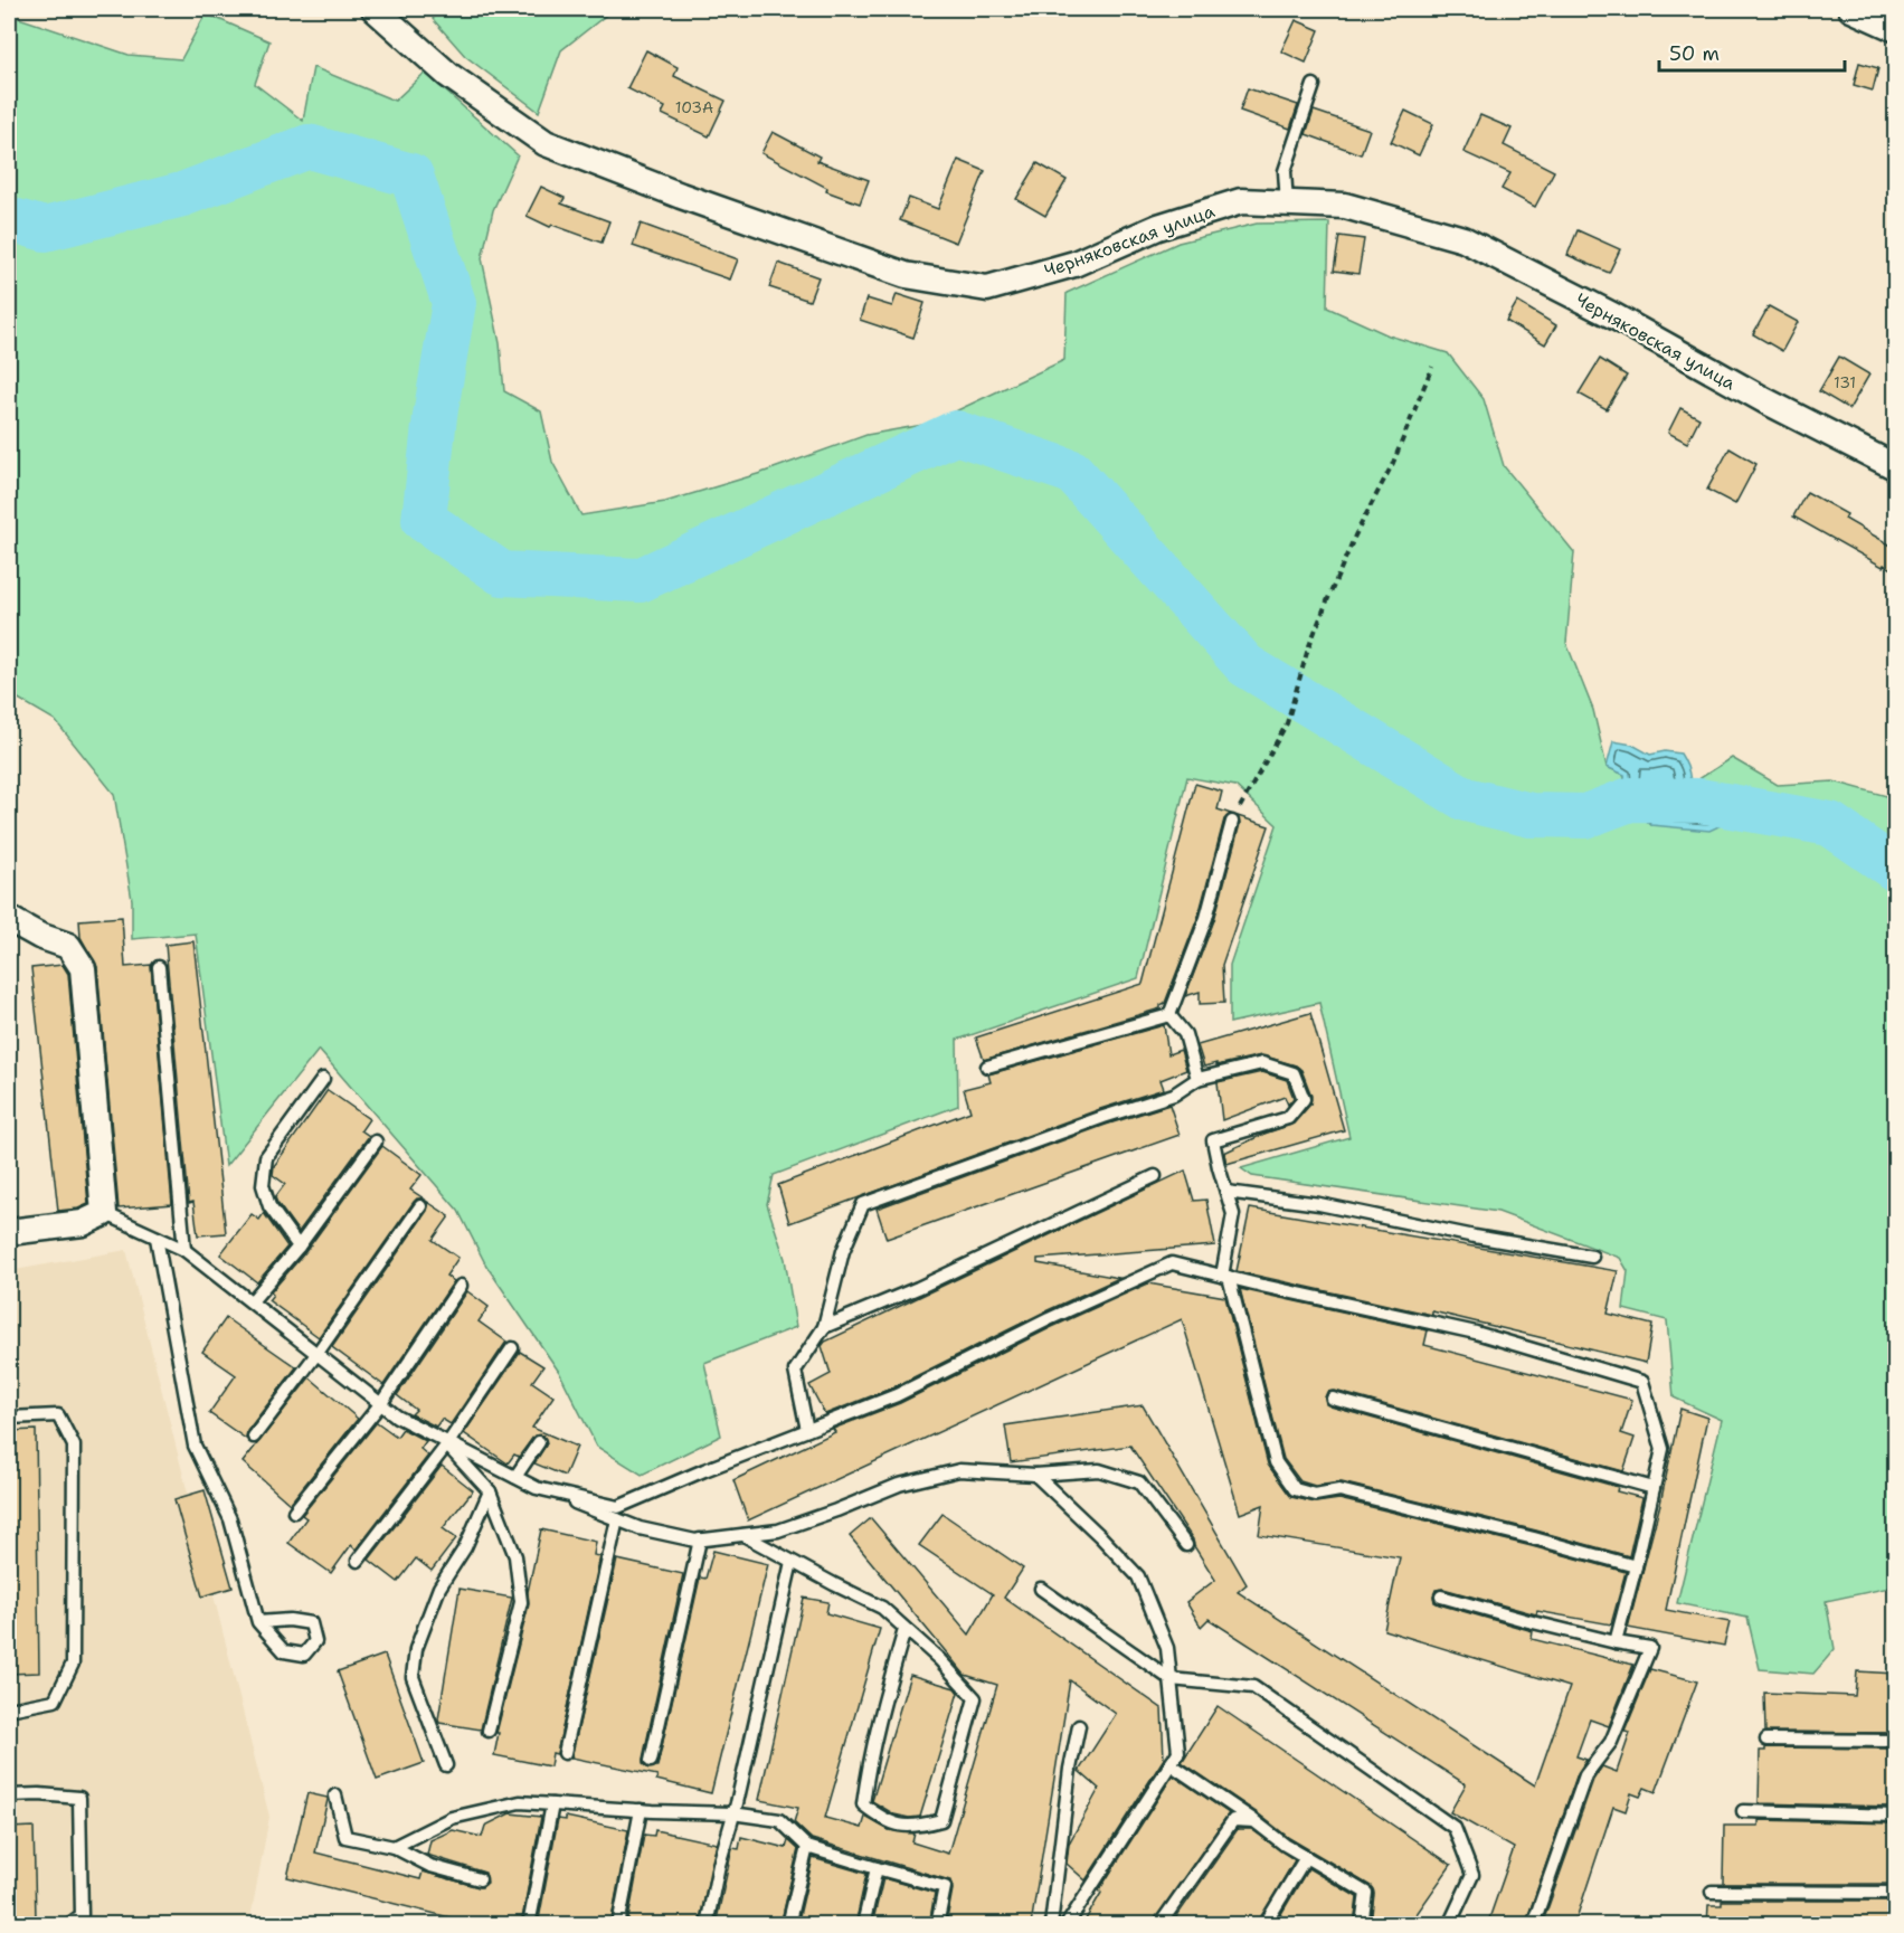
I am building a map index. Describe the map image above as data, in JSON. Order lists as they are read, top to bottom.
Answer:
{
  "streets": {
    "street": ["Черняковская улица"]
  },
  "house_numbers": ["103А", "131"],
  "scale_bar": "50 m"
}
